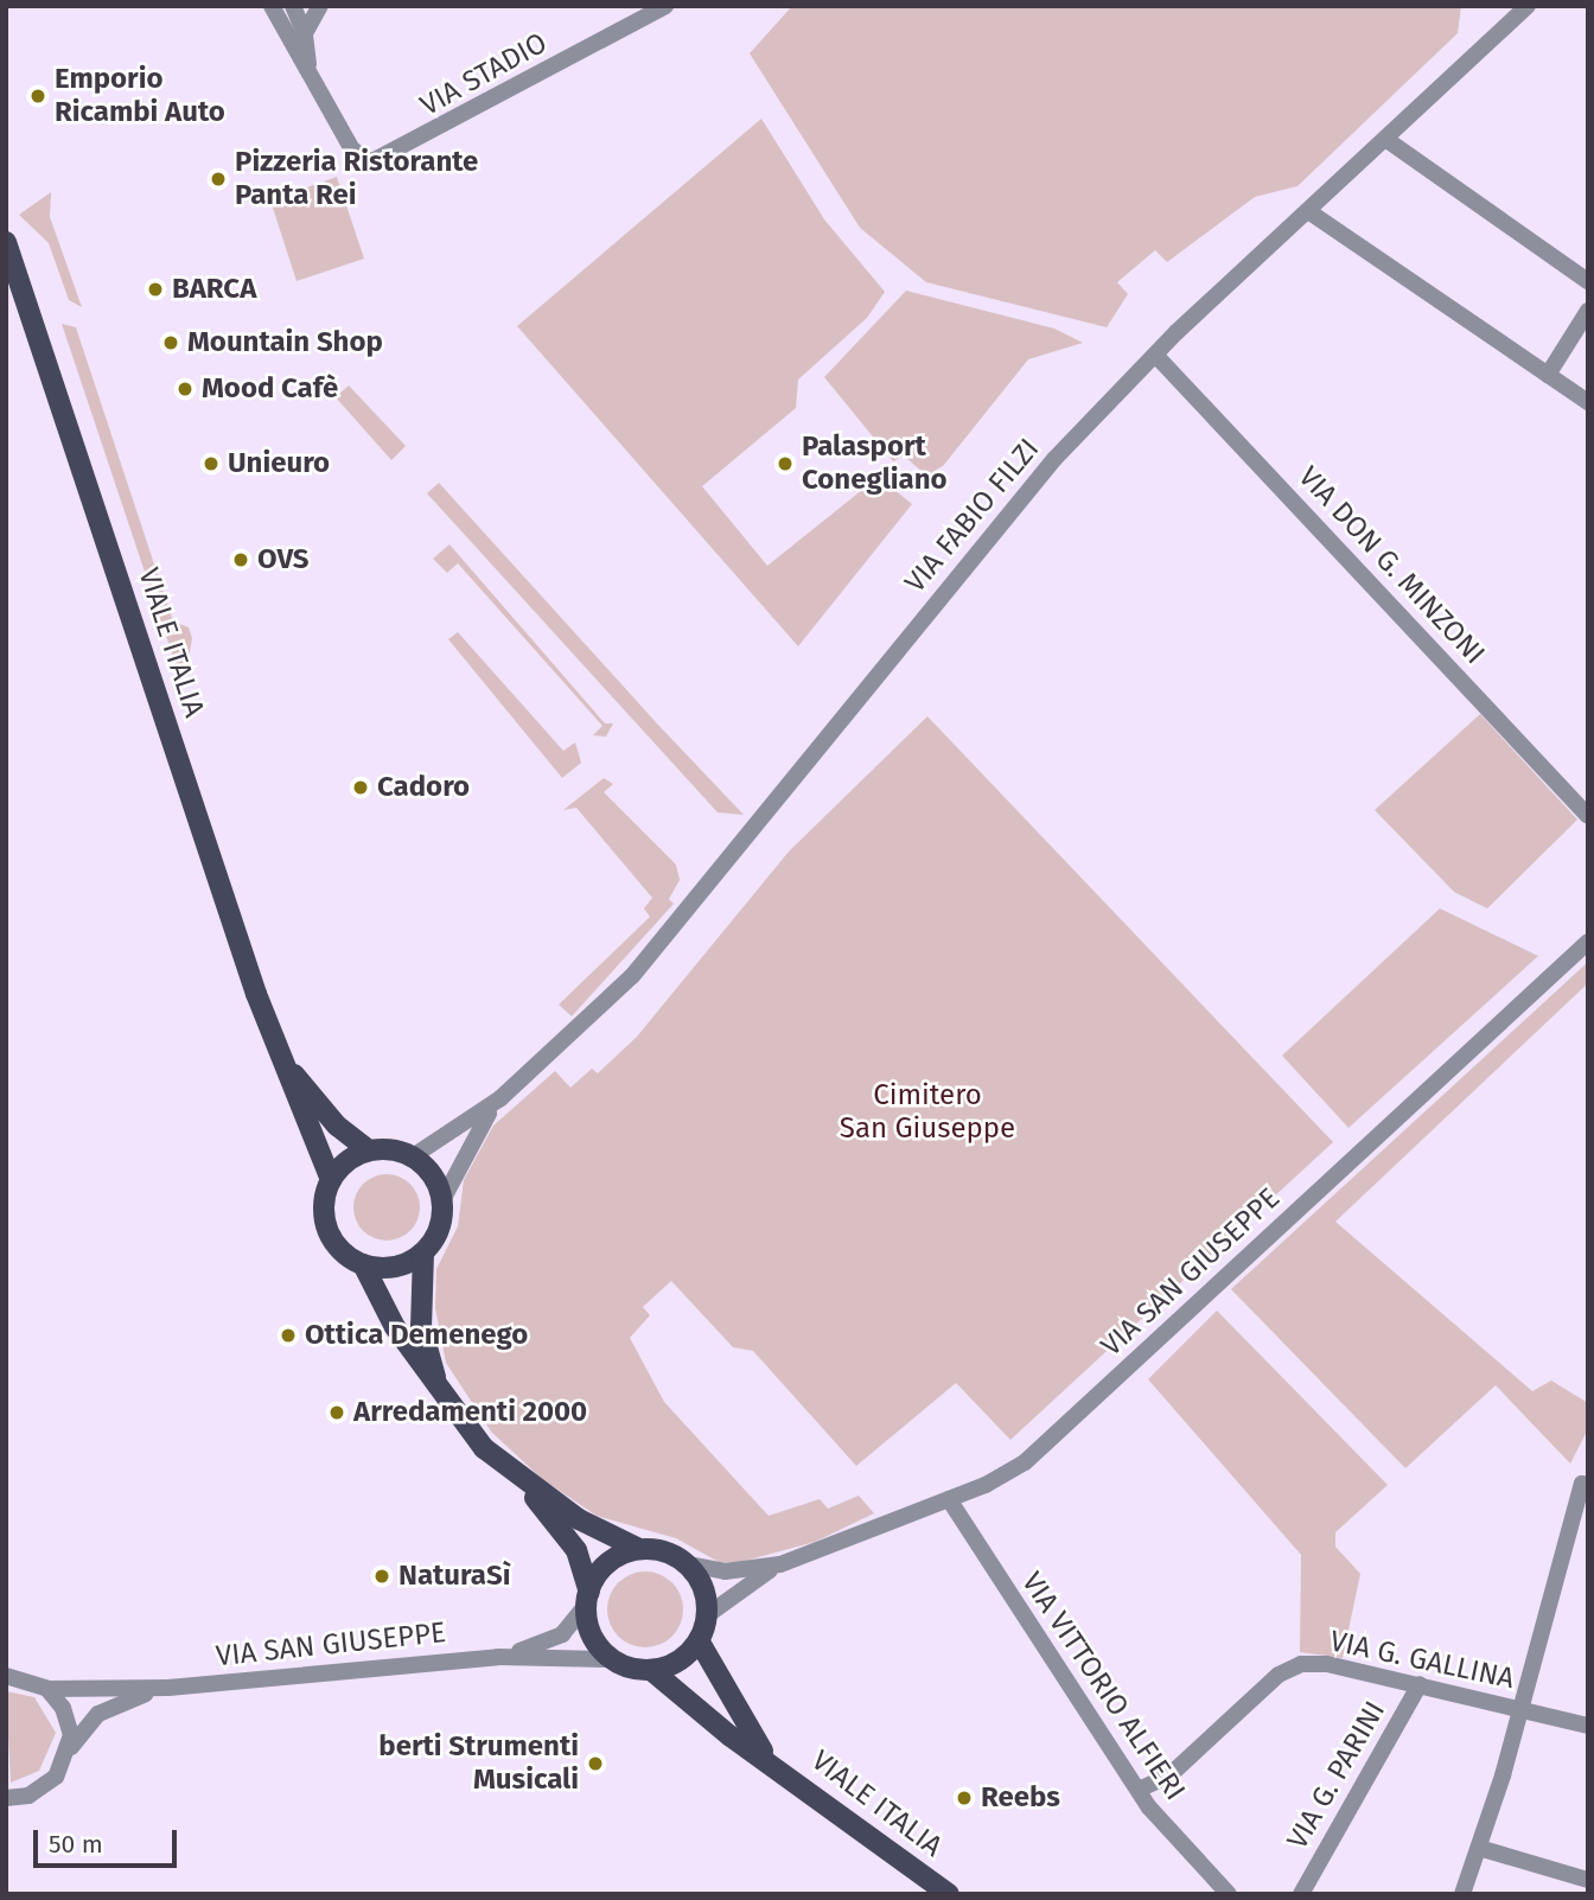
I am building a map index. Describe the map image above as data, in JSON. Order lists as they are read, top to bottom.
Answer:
{
  "streets": {
    "main road": ["VIALE ITALIA"],
    "street": [
      "VIA STADIO",
      "VIA FABIO FILZI",
      "VIA DON G. MINZONI",
      "VIA SAN GIUSEPPE",
      "VIA G. GALLINA",
      "VIA VITTORIO ALFIERI",
      "VIA G. PARINI"
    ]
  },
  "crossings": [
    ["VIA FABIO FILZI", "VIA DON G. MINZONI"],
    ["VIA FABIO FILZI", "VIALE ITALIA"],
    ["VIALE ITALIA", "VIA SAN GIUSEPPE"],
    ["VIA SAN GIUSEPPE", "VIA VITTORIO ALFIERI"],
    ["VIA G. GALLINA", "VIA VITTORIO ALFIERI"],
    ["VIA G. GALLINA", "VIA G. PARINI"]
  ],
  "parks": ["Cimitero San Giuseppe"],
  "places": [
    "Emporio Ricambi Auto",
    "Pizzeria Ristorante Panta Rei",
    "BARCA",
    "Mountain Shop",
    "Mood Cafè",
    "Unieuro",
    "Palasport Conegliano",
    "OVS",
    "Cadoro",
    "Ottica Demenego",
    "Arredamenti 2000",
    "NaturaSì",
    "berti Strumenti Musicali",
    "Reebs"
  ],
  "scale_bar": "50 m"
}
